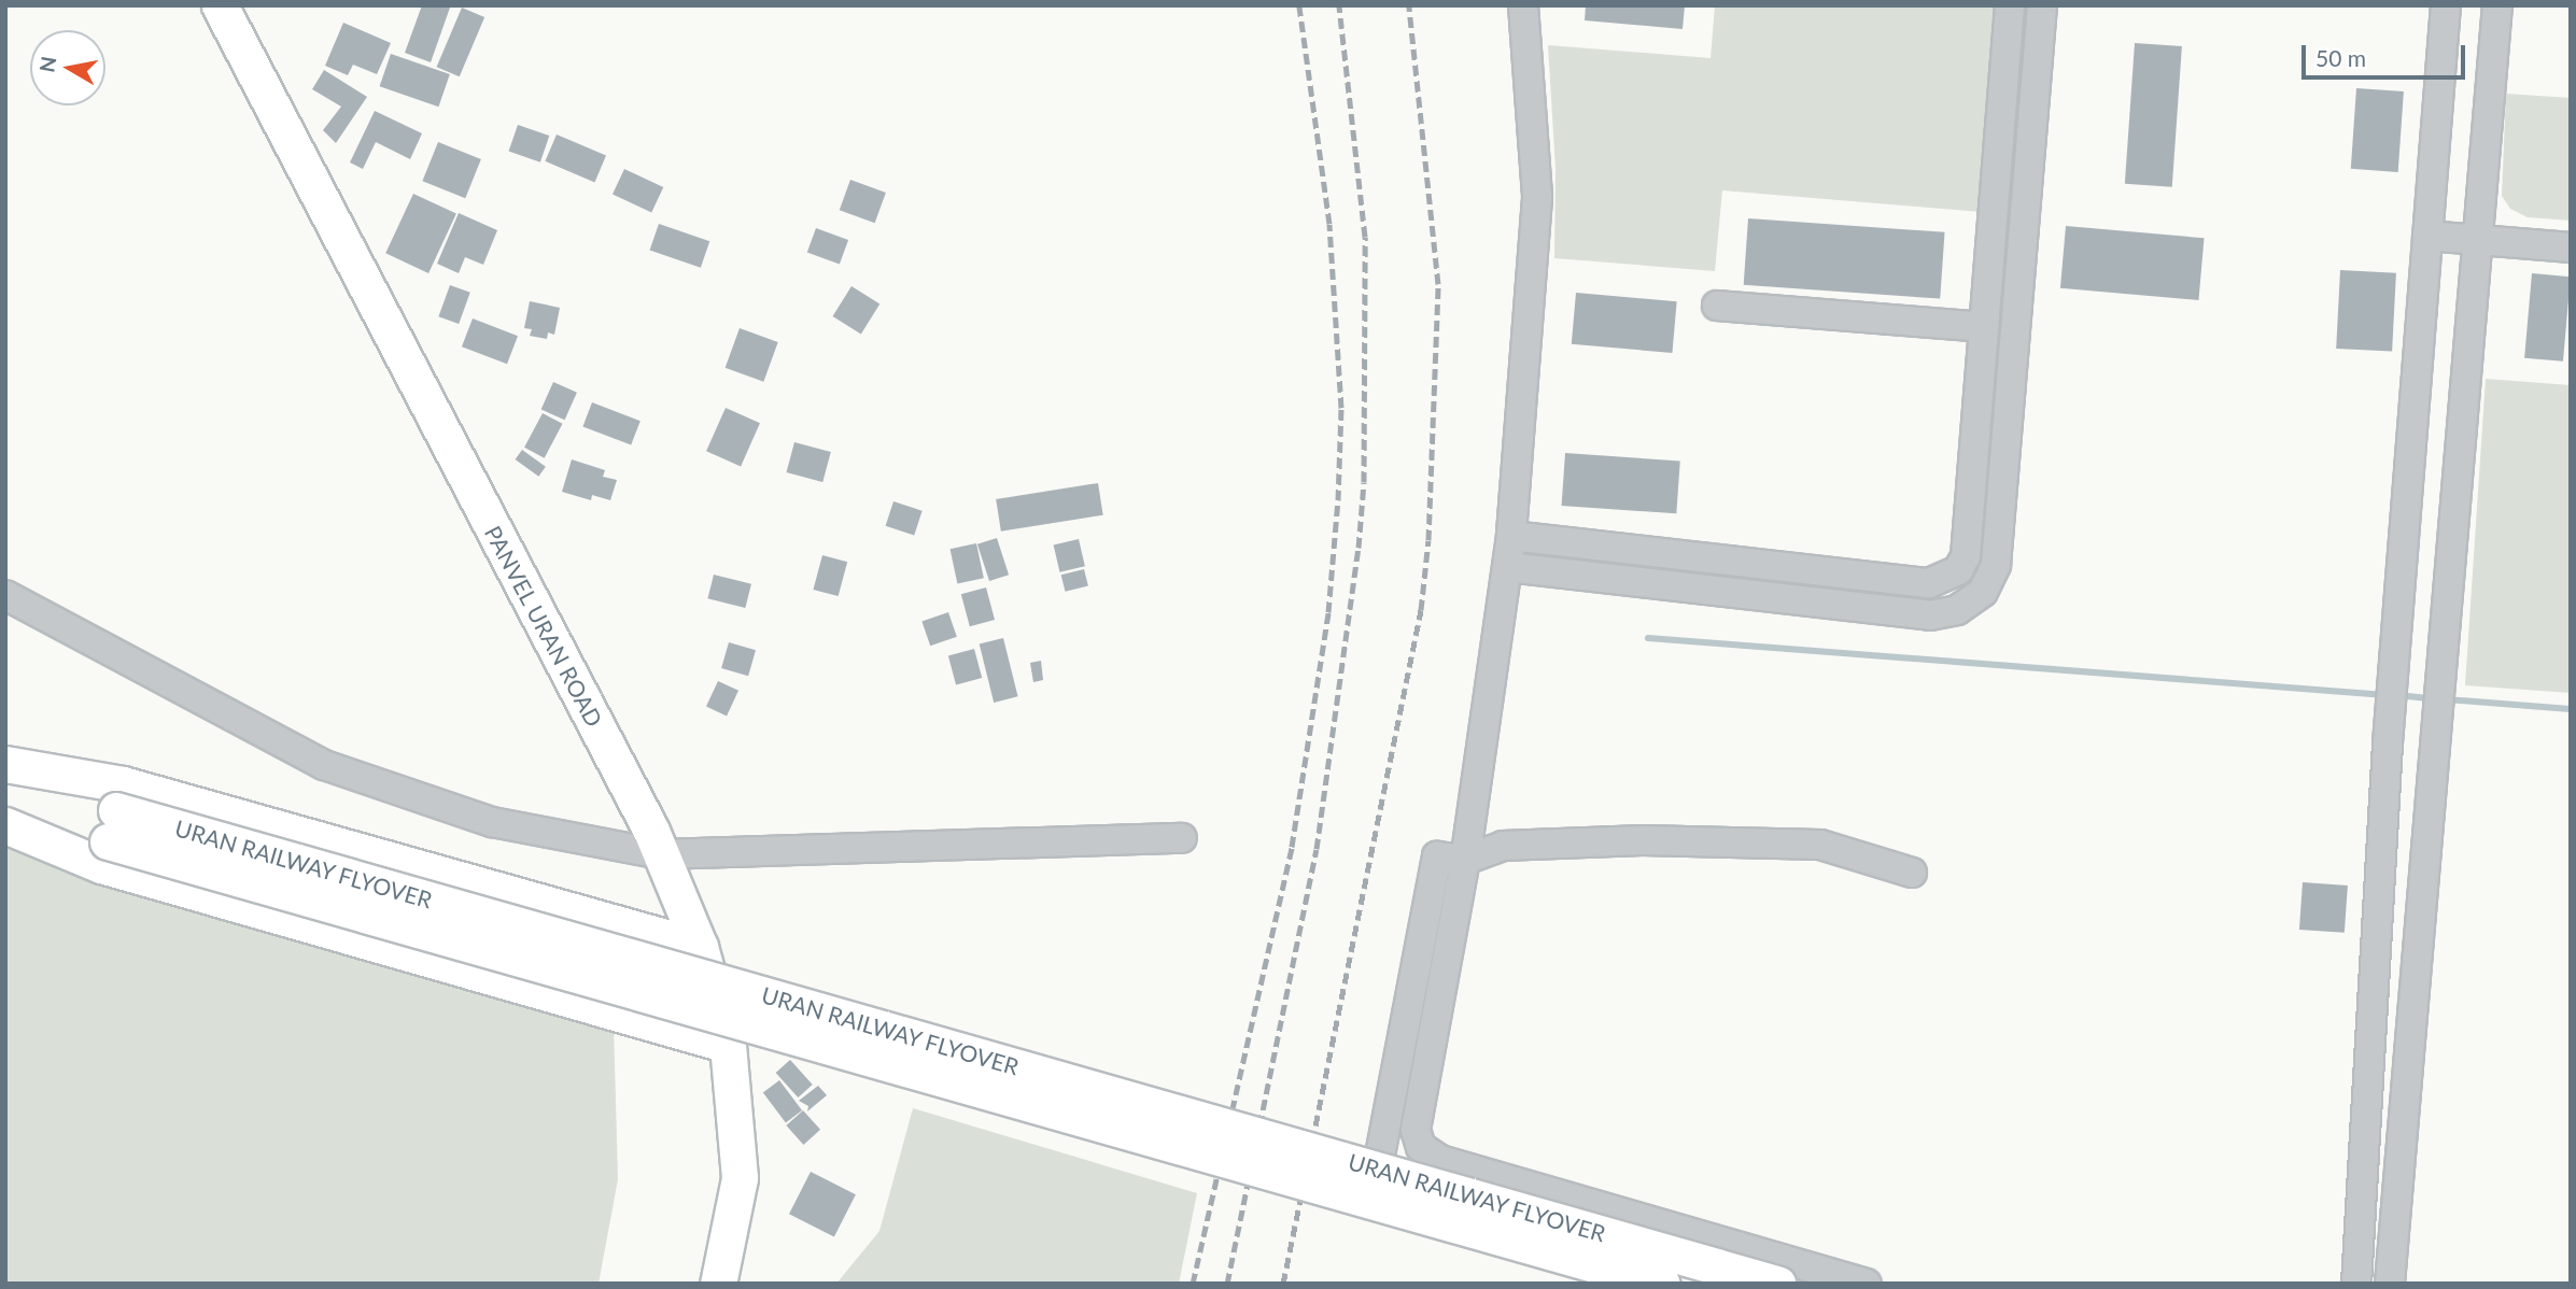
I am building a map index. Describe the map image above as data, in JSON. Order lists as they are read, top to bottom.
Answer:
{
  "streets": {
    "main road": ["PANVEL URAN ROAD", "URAN RAILWAY FLYOVER"]
  },
  "scale_bar": "50 m",
  "north": "left"
}
